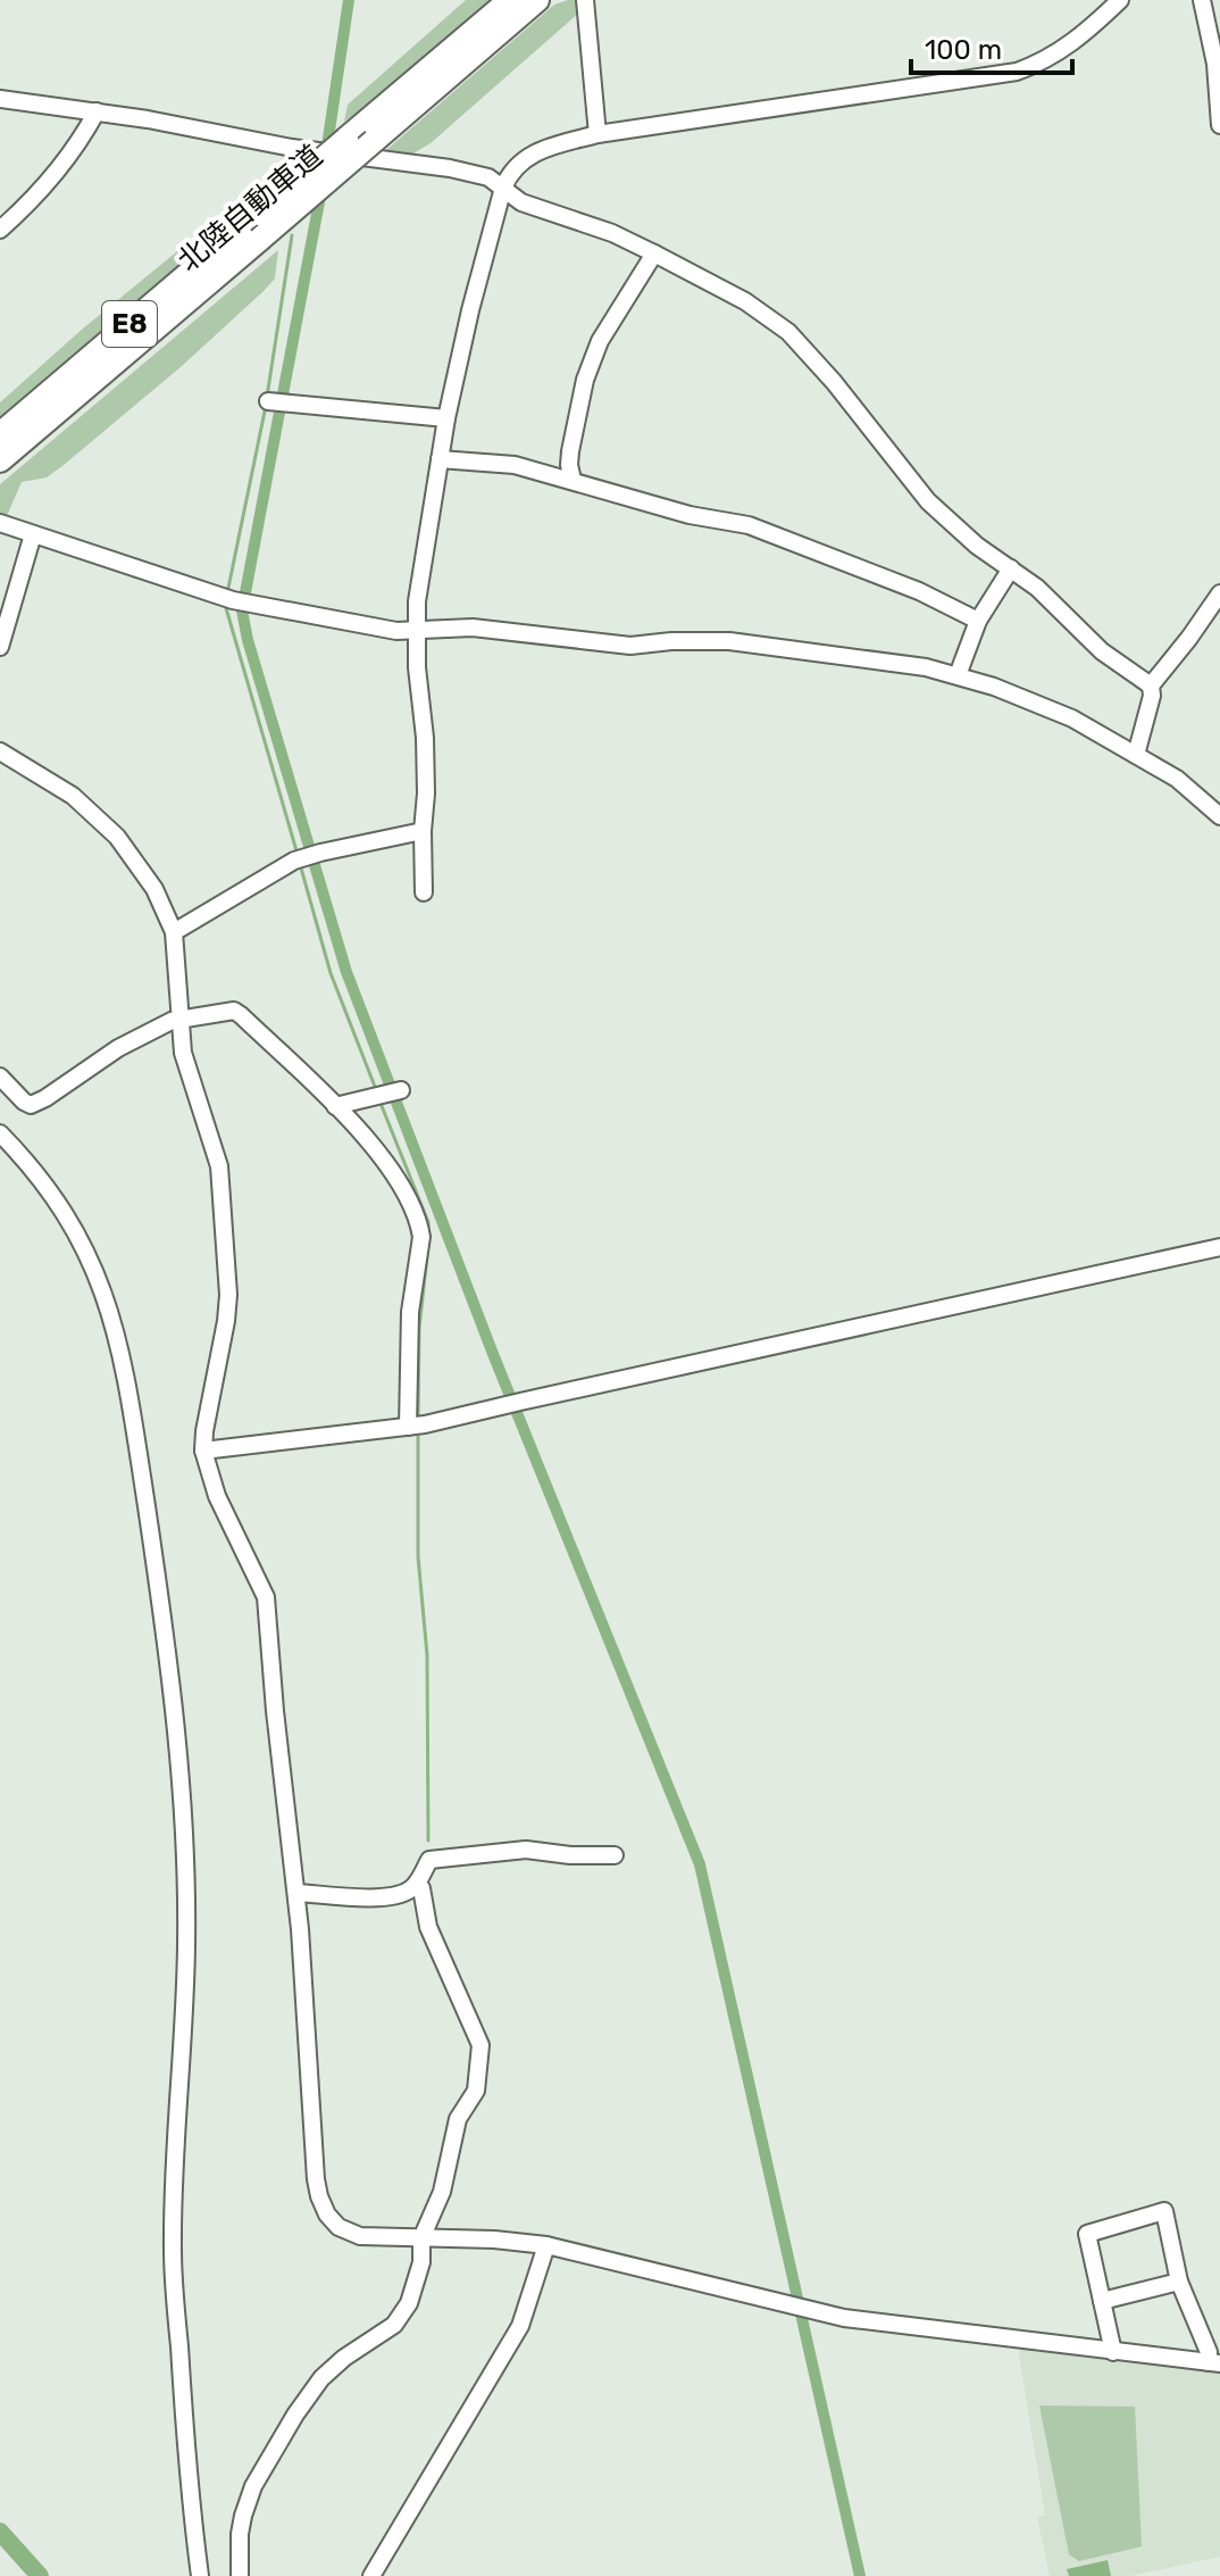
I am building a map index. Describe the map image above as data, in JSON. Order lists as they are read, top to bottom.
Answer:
{
  "streets": {
    "highway": ["北陸自動車道", "E8"]
  },
  "scale_bar": "100 m"
}
